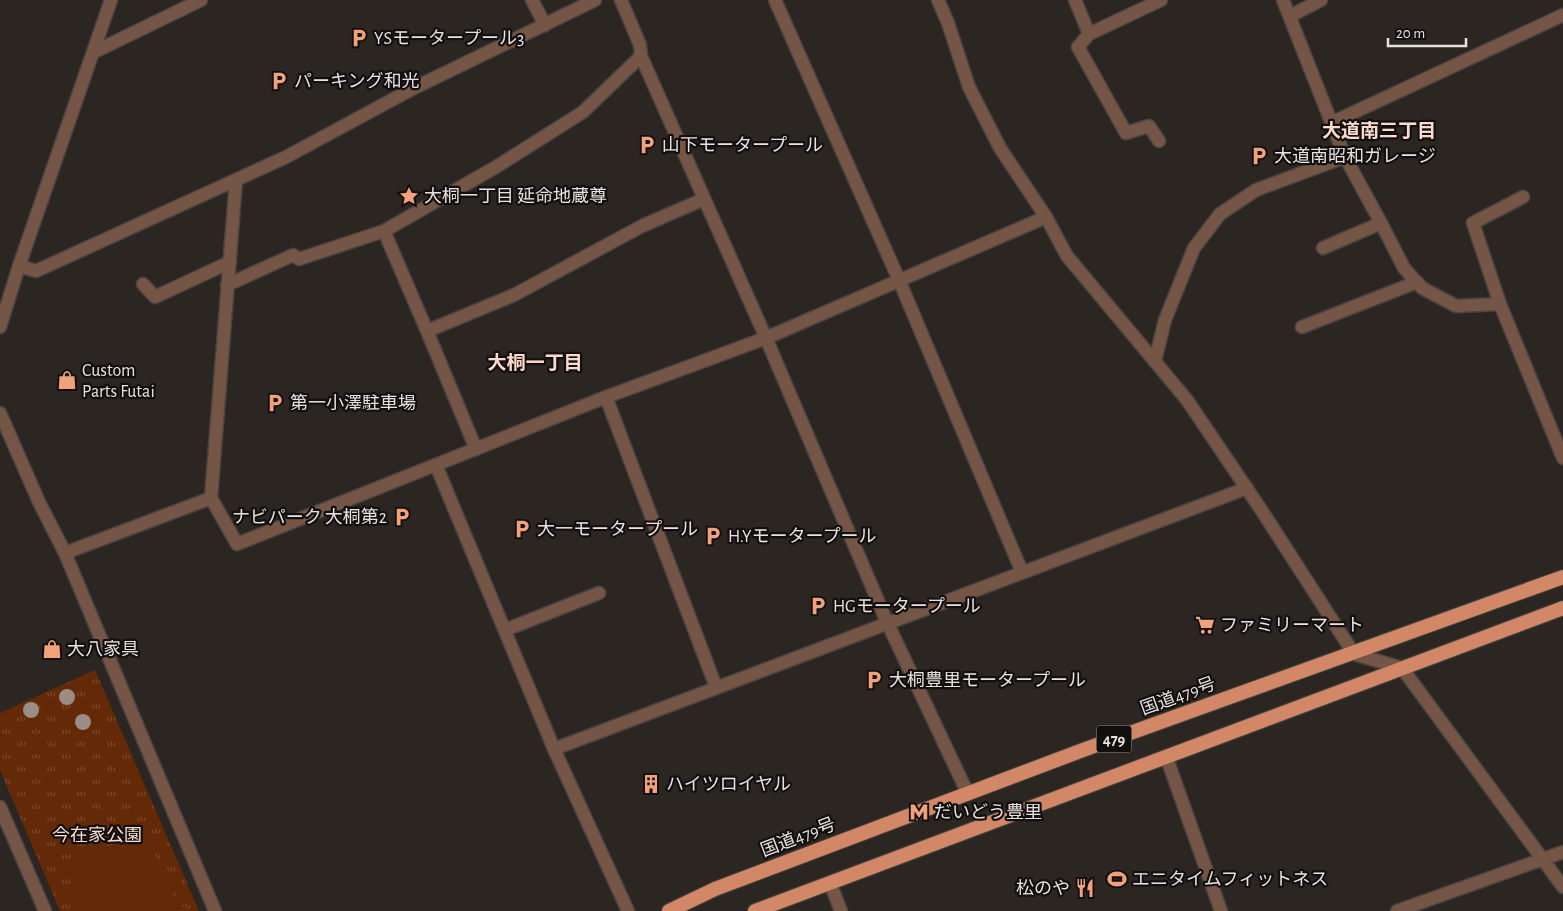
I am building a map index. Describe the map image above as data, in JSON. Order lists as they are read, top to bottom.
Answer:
{
  "streets": {
    "highway": ["国道479号", "479"]
  },
  "districts": ["大道南三丁目", "大桐一丁目"],
  "parks": ["今在家公園"],
  "places": {
    "parking": [
      "YSモータープール3",
      "パーキング和光",
      "山下モータープール",
      "大道南昭和ガレージ",
      "第一小澤駐車場",
      "ナビパーク 大桐第2",
      "大一モータープール",
      "H.Yモータープール",
      "HGモータープール",
      "大桐豊里モータープール"
    ],
    "place": ["大桐一丁目 延命地蔵尊"],
    "shop": ["Custom Parts Futai", "大八家具"],
    "supermarket": ["ファミリーマート"],
    "building": ["ハイツロイヤル"],
    "metro station": ["だいどう豊里"],
    "sports": ["エニタイムフィットネス"],
    "restaurant": ["松のや"]
  },
  "scale_bar": "20 m"
}
